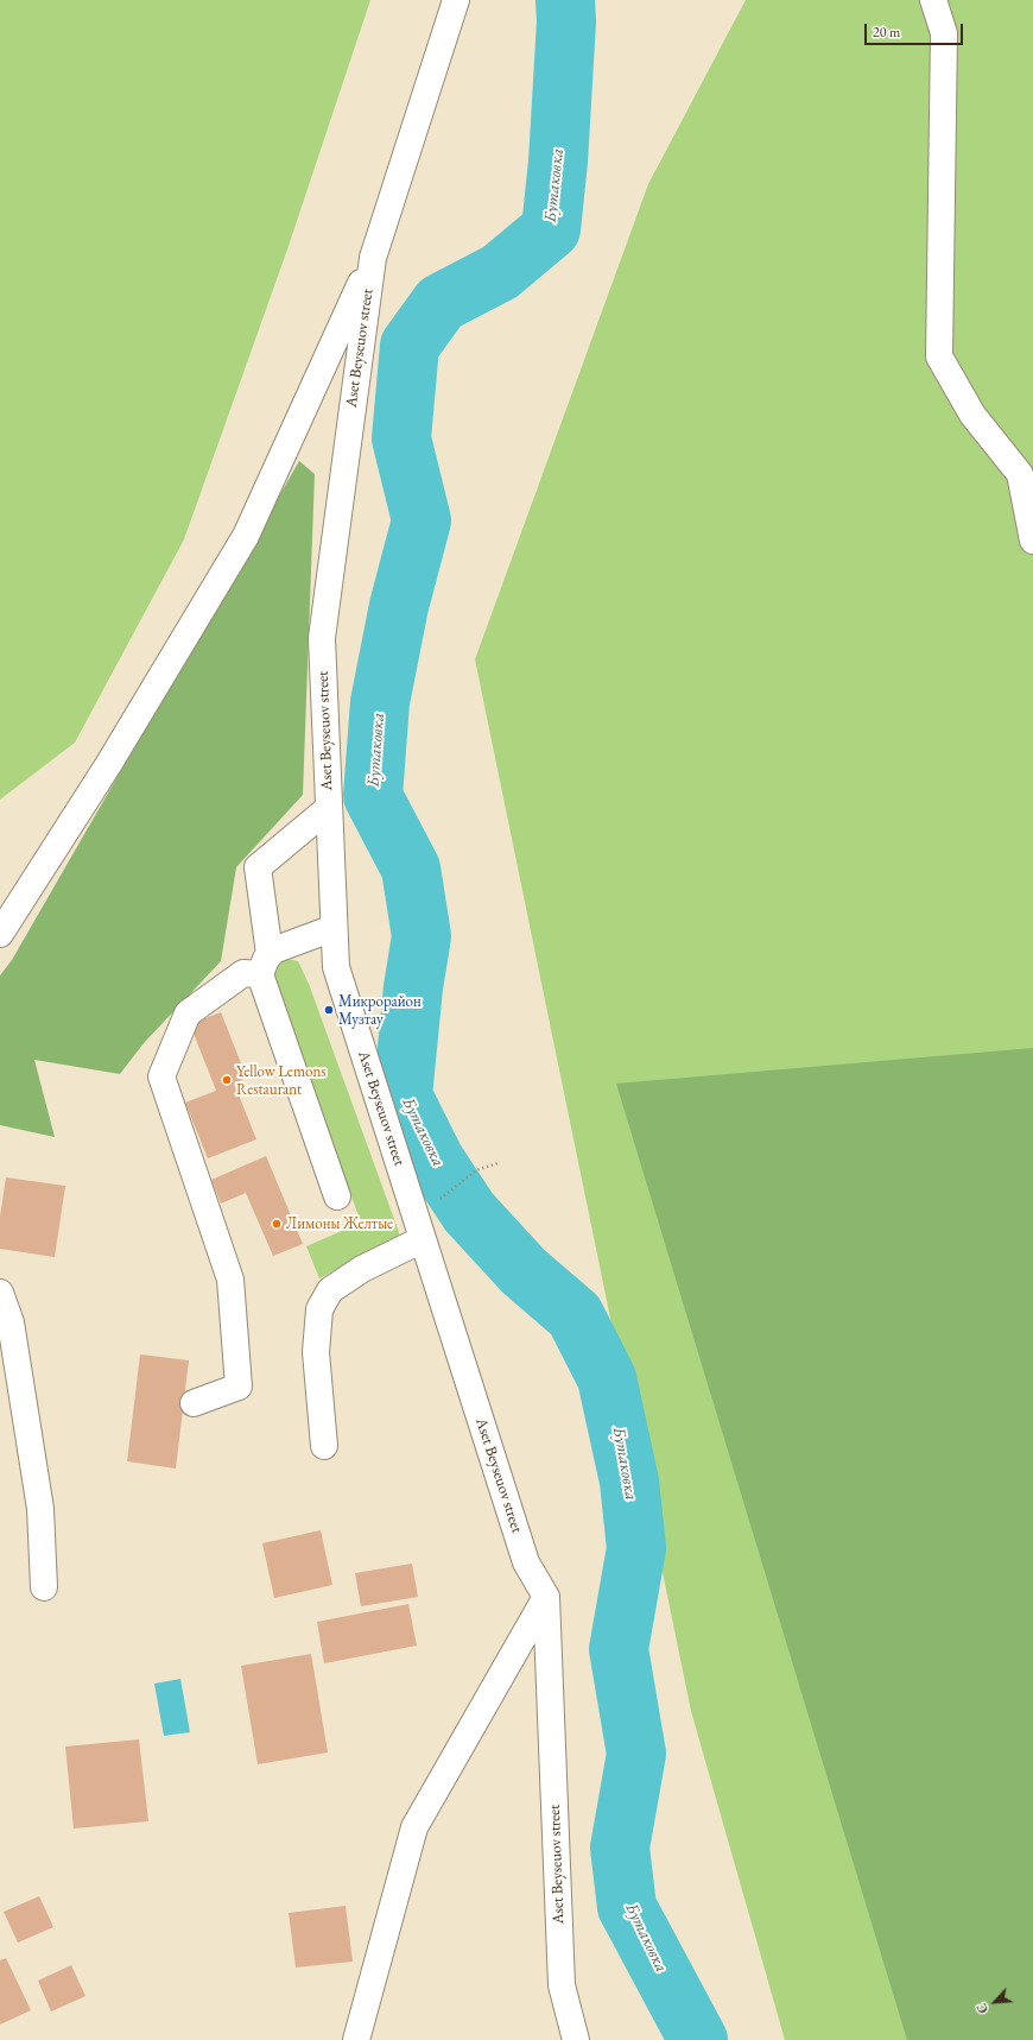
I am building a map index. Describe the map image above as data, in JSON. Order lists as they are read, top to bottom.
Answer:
{
  "streets": {
    "street": ["Aset Beyseuov street"]
  },
  "water": ["Бутаковка"],
  "places": ["Микрорайон Музтау", "Yellow Lemons Restaurant", "Лимоны Желтые"],
  "scale_bar": "20 m",
  "north": "bottom left"
}
